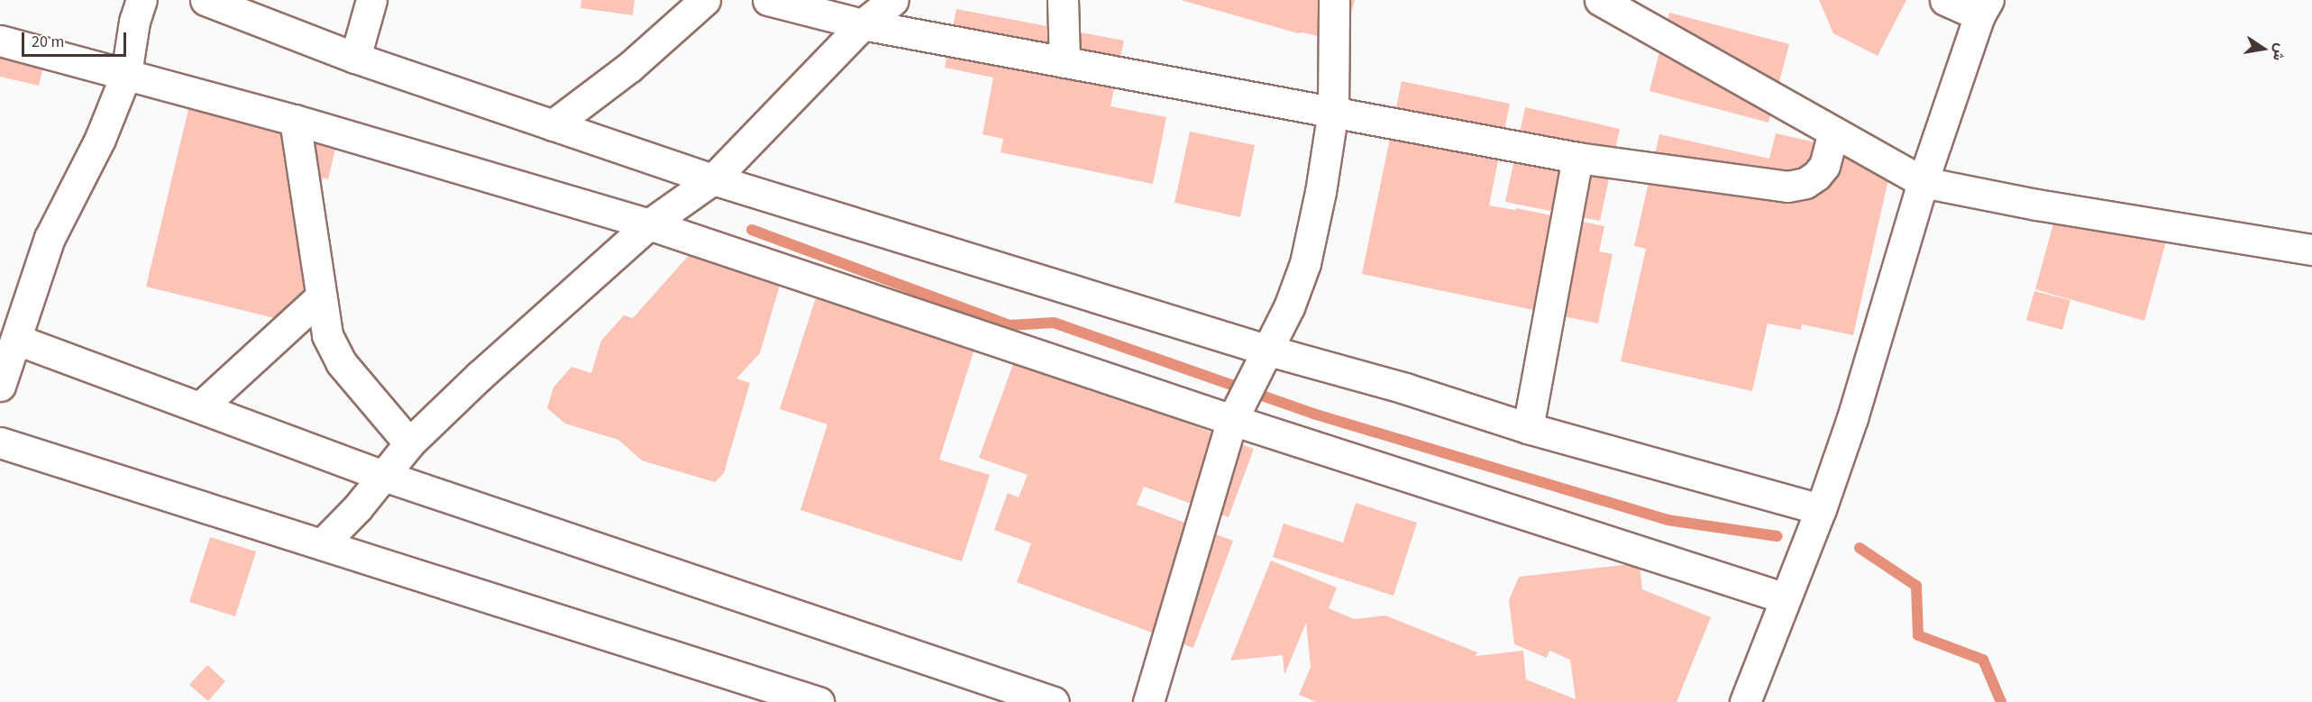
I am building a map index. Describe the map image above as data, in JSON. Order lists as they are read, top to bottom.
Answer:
{
  "scale_bar": "20 m",
  "north": "right"
}
